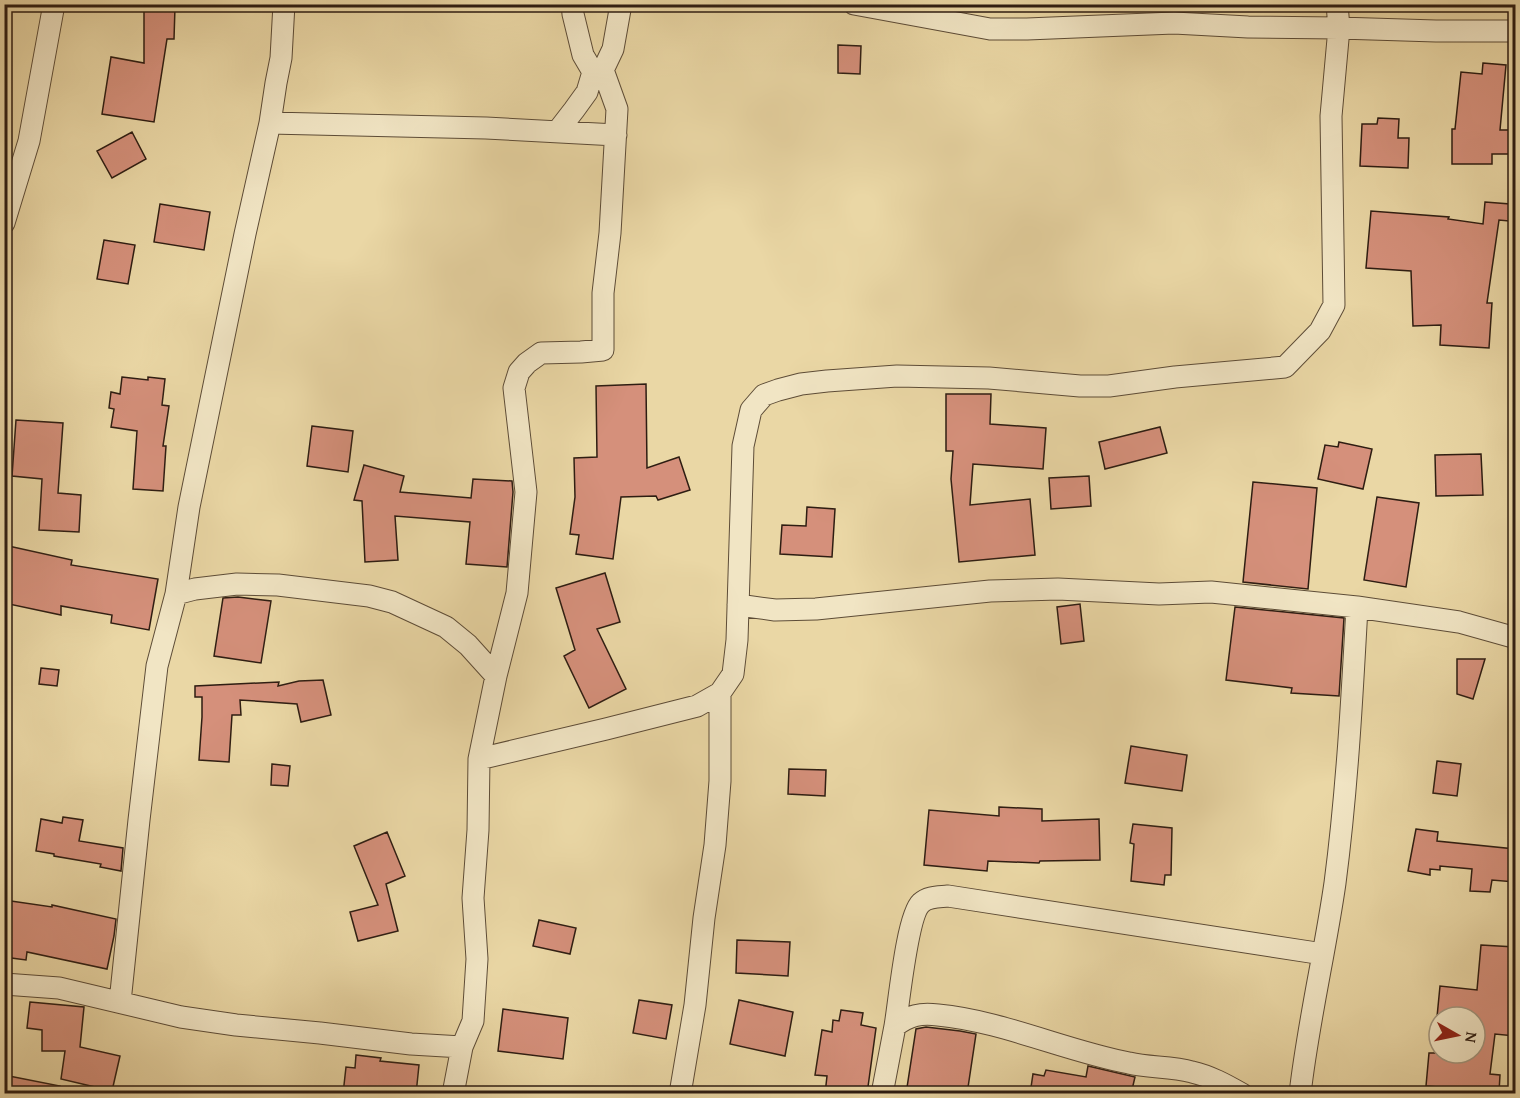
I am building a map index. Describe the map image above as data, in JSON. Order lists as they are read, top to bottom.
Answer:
{
  "north": "right"
}
